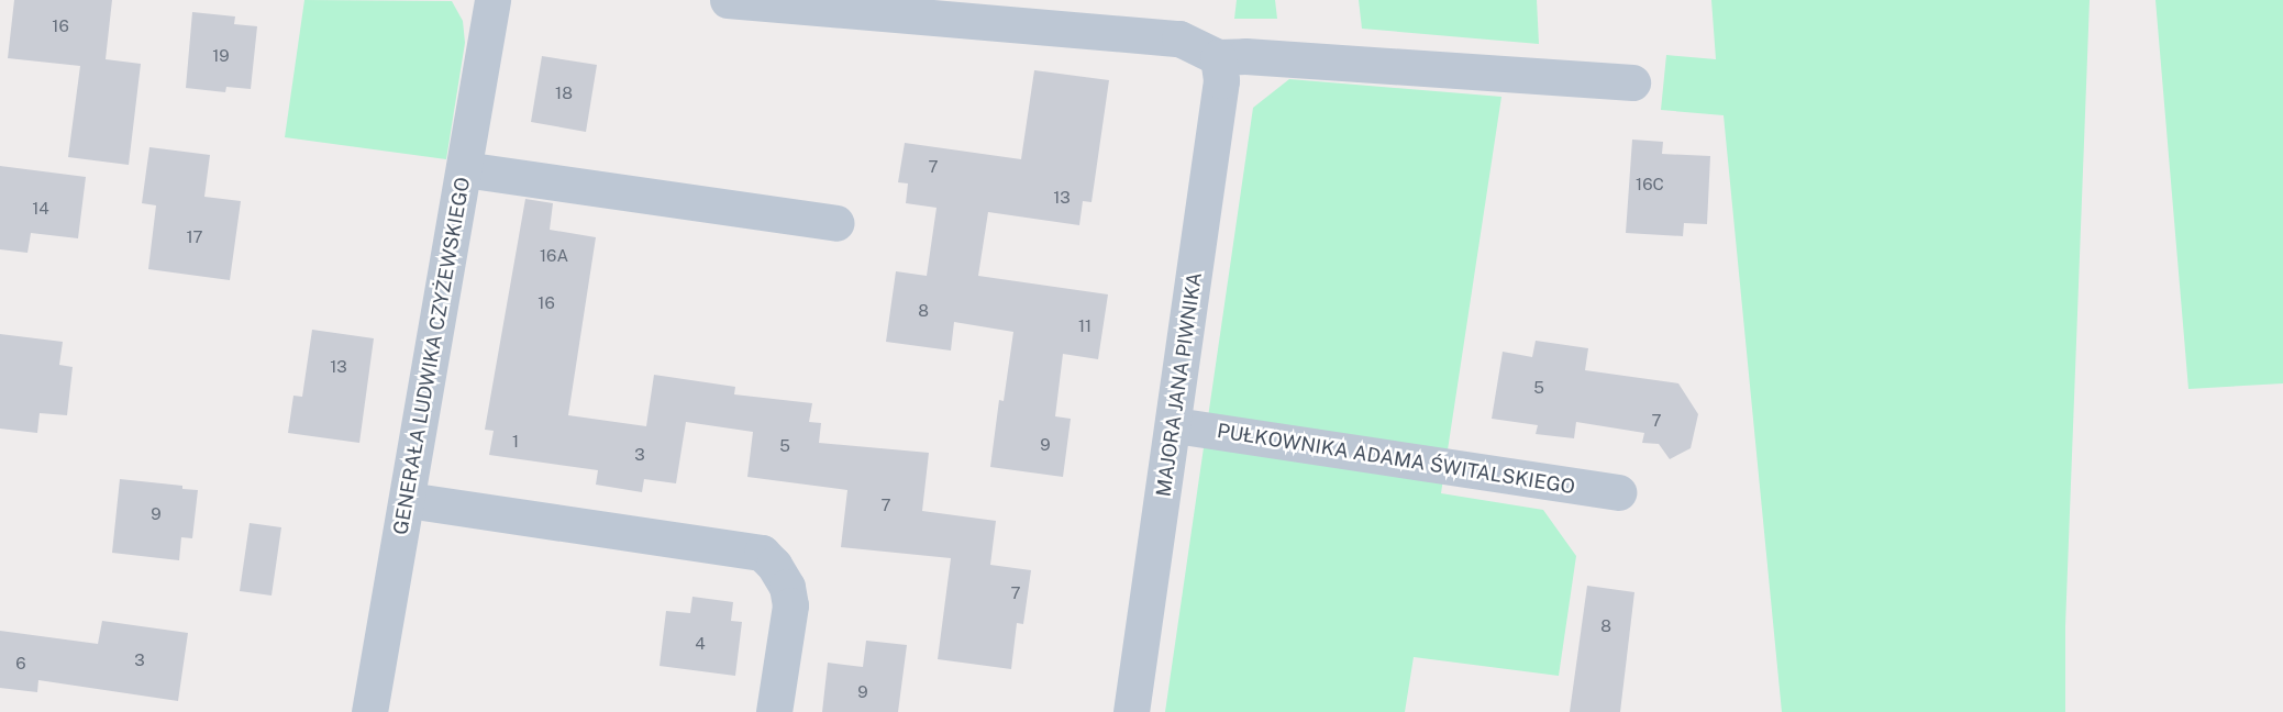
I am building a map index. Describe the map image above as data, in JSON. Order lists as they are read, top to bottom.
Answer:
{
  "streets": {
    "street": ["GENERAŁA LUDWIKA CZYŻEWSKIEGO", "MAJORA JANA PIWNIKA", "PUŁKOWNIKA ADAMA ŚWITALSKIEGO"]
  },
  "crossings": [
    ["MAJORA JANA PIWNIKA", "PUŁKOWNIKA ADAMA ŚWITALSKIEGO"]
  ],
  "house_numbers": [
    "16",
    "19",
    "18",
    "7",
    "16C",
    "13",
    "14",
    "17",
    "16A",
    "16",
    "8",
    "11",
    "13",
    "5",
    "7",
    "1",
    "9",
    "5",
    "3",
    "7",
    "9",
    "7",
    "8",
    "4",
    "3",
    "6",
    "9"
  ]
}
